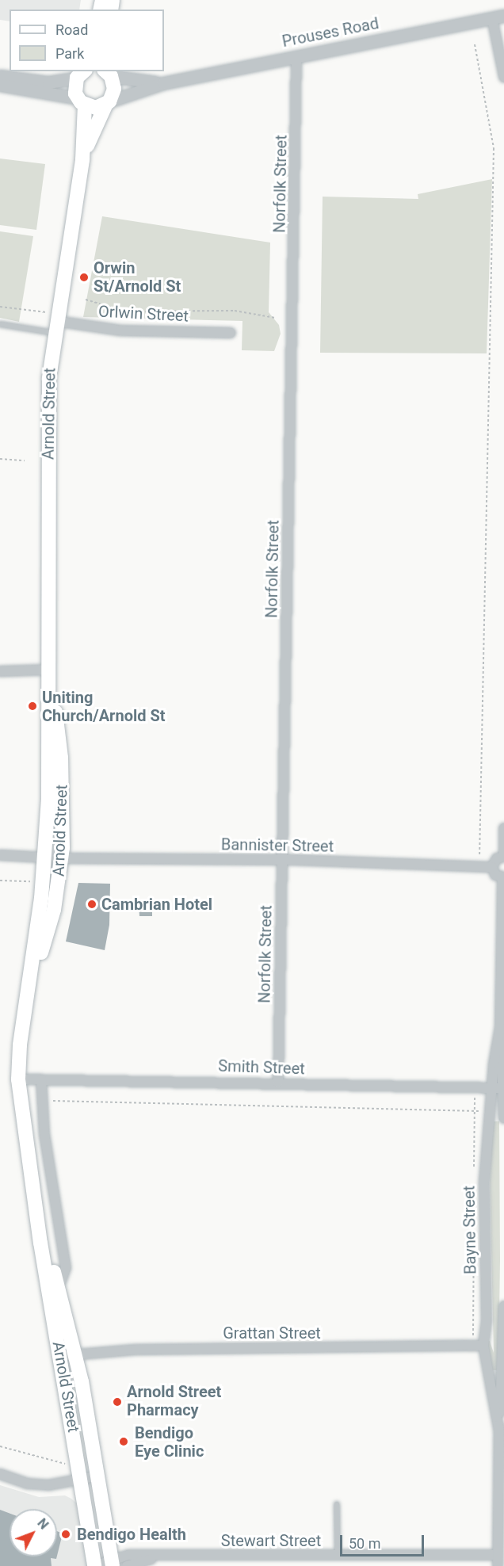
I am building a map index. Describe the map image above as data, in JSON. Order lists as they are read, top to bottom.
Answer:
{
  "streets": {
    "main road": ["Arnold Street"],
    "street": [
      "Prouses Road",
      "Norfolk Street",
      "Orlwin Street",
      "Bannister Street",
      "Smith Street",
      "Bayne Street",
      "Grattan Street",
      "Stewart Street"
    ]
  },
  "crossings": [
    ["Prouses Road", "Norfolk Street"],
    ["Prouses Road", "Arnold Street"],
    ["Norfolk Street", "Bannister Street"],
    ["Norfolk Street", "Smith Street"],
    ["Orlwin Street", "Arnold Street"],
    ["Arnold Street", "Bannister Street"],
    ["Arnold Street", "Smith Street"],
    ["Arnold Street", "Grattan Street"],
    ["Arnold Street", "Stewart Street"],
    ["Smith Street", "Bayne Street"],
    ["Bayne Street", "Grattan Street"],
    ["Bayne Street", "Stewart Street"]
  ],
  "places": [
    "Orwin St/Arnold St",
    "Uniting Church/Arnold St",
    "Cambrian Hotel",
    "Arnold Street Pharmacy",
    "Bendigo Eye Clinic",
    "Bendigo Health"
  ],
  "legend": ["Road", "Park"],
  "scale_bar": "50 m",
  "north": "top right"
}
